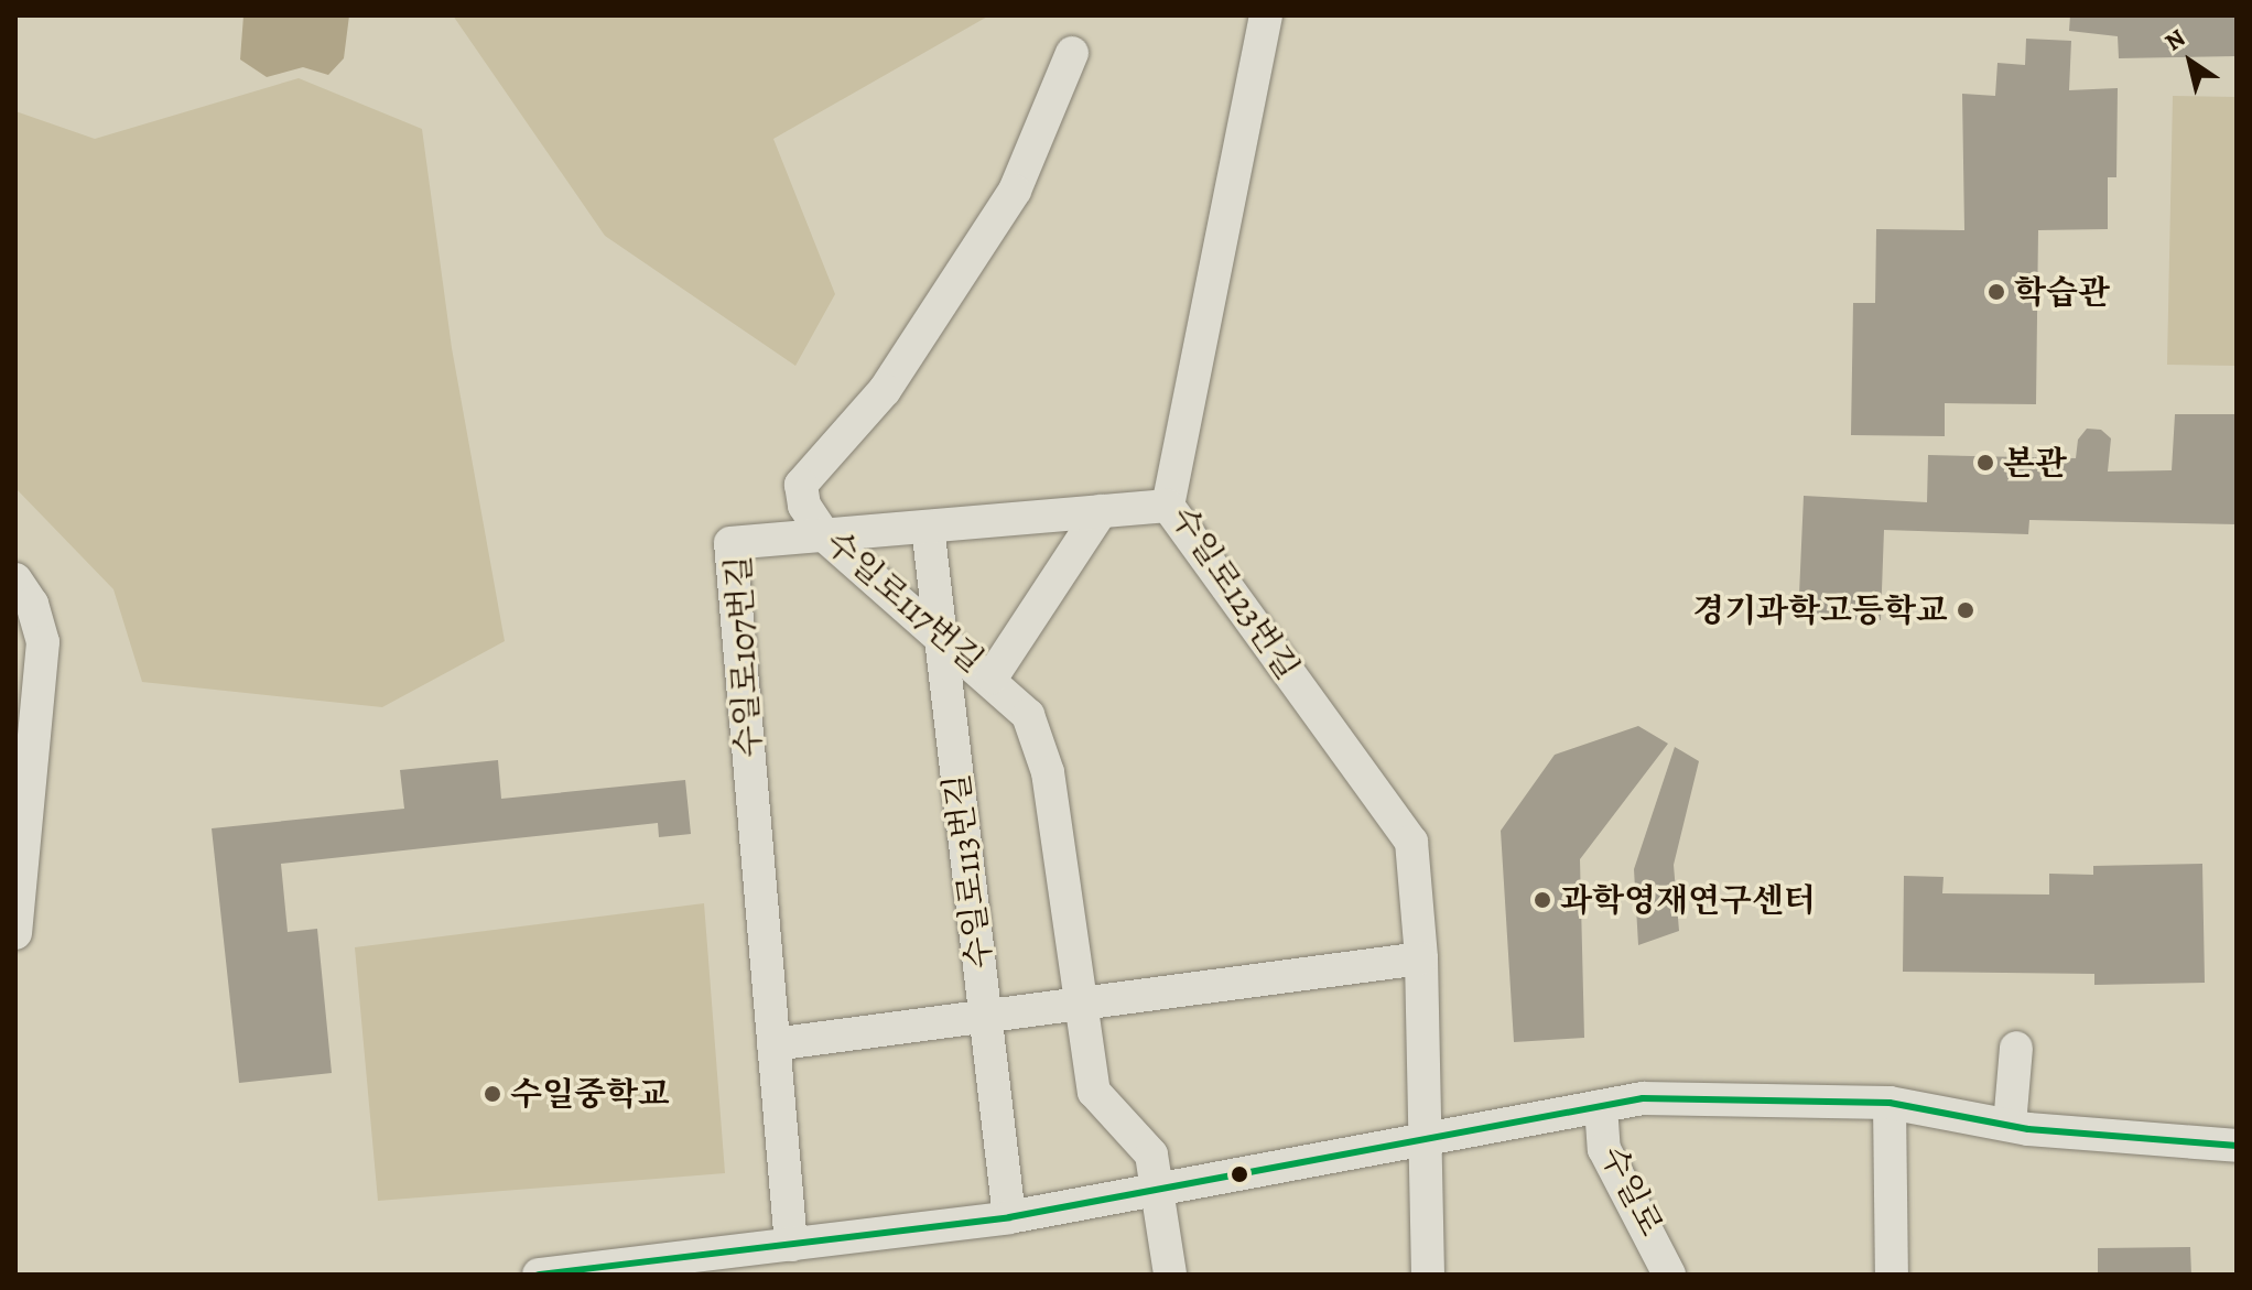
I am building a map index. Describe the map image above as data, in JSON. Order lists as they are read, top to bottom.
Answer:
{
  "streets": {
    "street": [
      "수일로123번길",
      "수일로117번길",
      "수일로107번길",
      "수일로113번길",
      "수일로"
    ]
  },
  "crossings": [
    ["수일로123번길", "수일로107번길"],
    ["수일로123번길", "수일로"],
    ["수일로117번길", "수일로107번길"],
    ["수일로117번길", "수일로113번길"],
    ["수일로117번길", "수일로"],
    ["수일로107번길", "수일로113번길"],
    ["수일로107번길", "수일로"],
    ["수일로113번길", "수일로"]
  ],
  "places": [
    "학습관",
    "본관",
    "경기과학고등학교",
    "과학영재연구센터",
    "수일중학교"
  ],
  "north": "top left"
}
